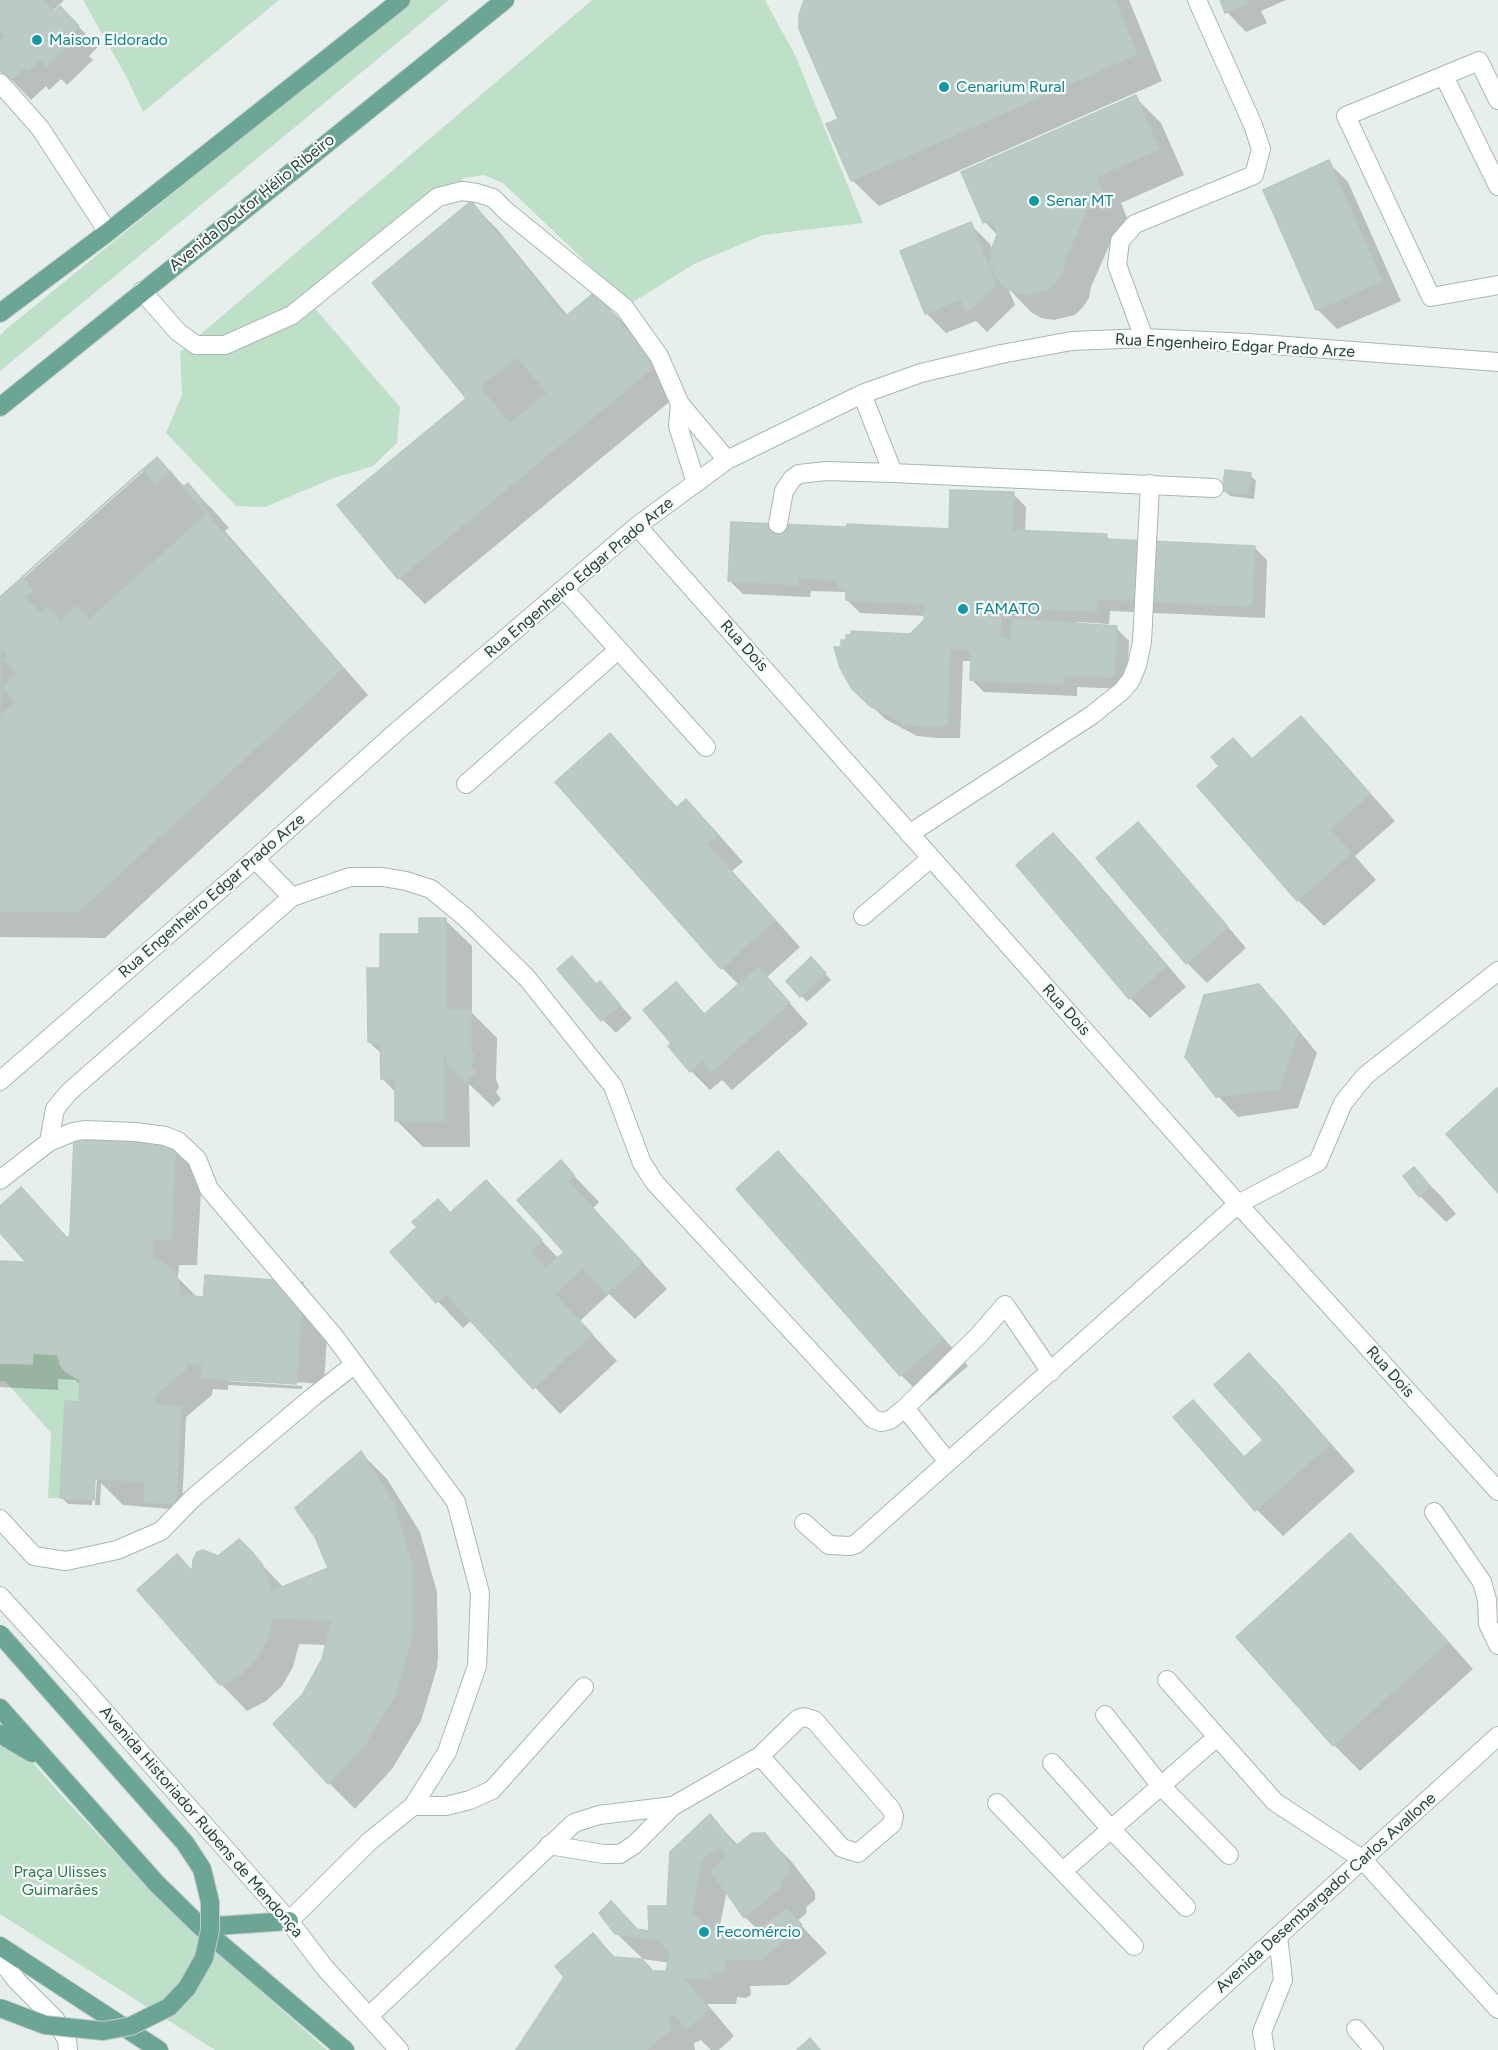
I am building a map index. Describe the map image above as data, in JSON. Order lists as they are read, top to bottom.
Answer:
{
  "streets": {
    "main road": ["Avenida Doutor Hélio Ribeiro"],
    "street": [
      "Rua Engenheiro Edgar Prado Arze",
      "Rua Dois",
      "Avenida Historiador Rubens de Mendonça",
      "Avenida Desembargador Carlos Avallone"
    ]
  },
  "crossings": [
    ["Rua Engenheiro Edgar Prado Arze", "Rua Dois"]
  ],
  "parks": ["Praça Ulisses Guimarães"],
  "places": [
    "Maison Eldorado",
    "Cenarium Rural",
    "Senar MT",
    "FAMATO",
    "Fecomércio"
  ]
}
